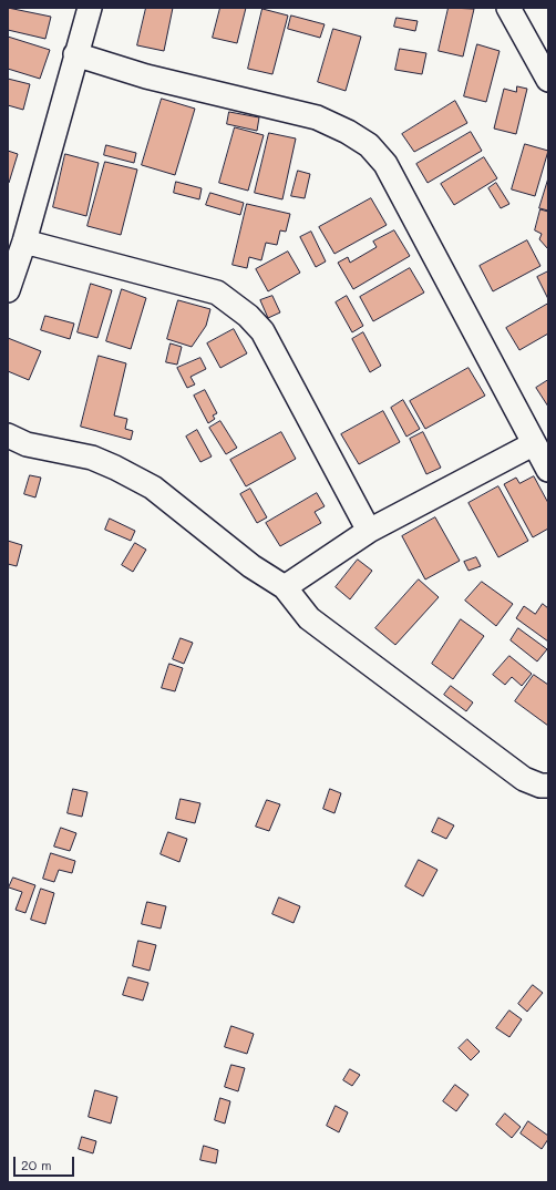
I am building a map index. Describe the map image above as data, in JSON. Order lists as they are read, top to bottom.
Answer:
{
  "scale_bar": "20 m"
}
